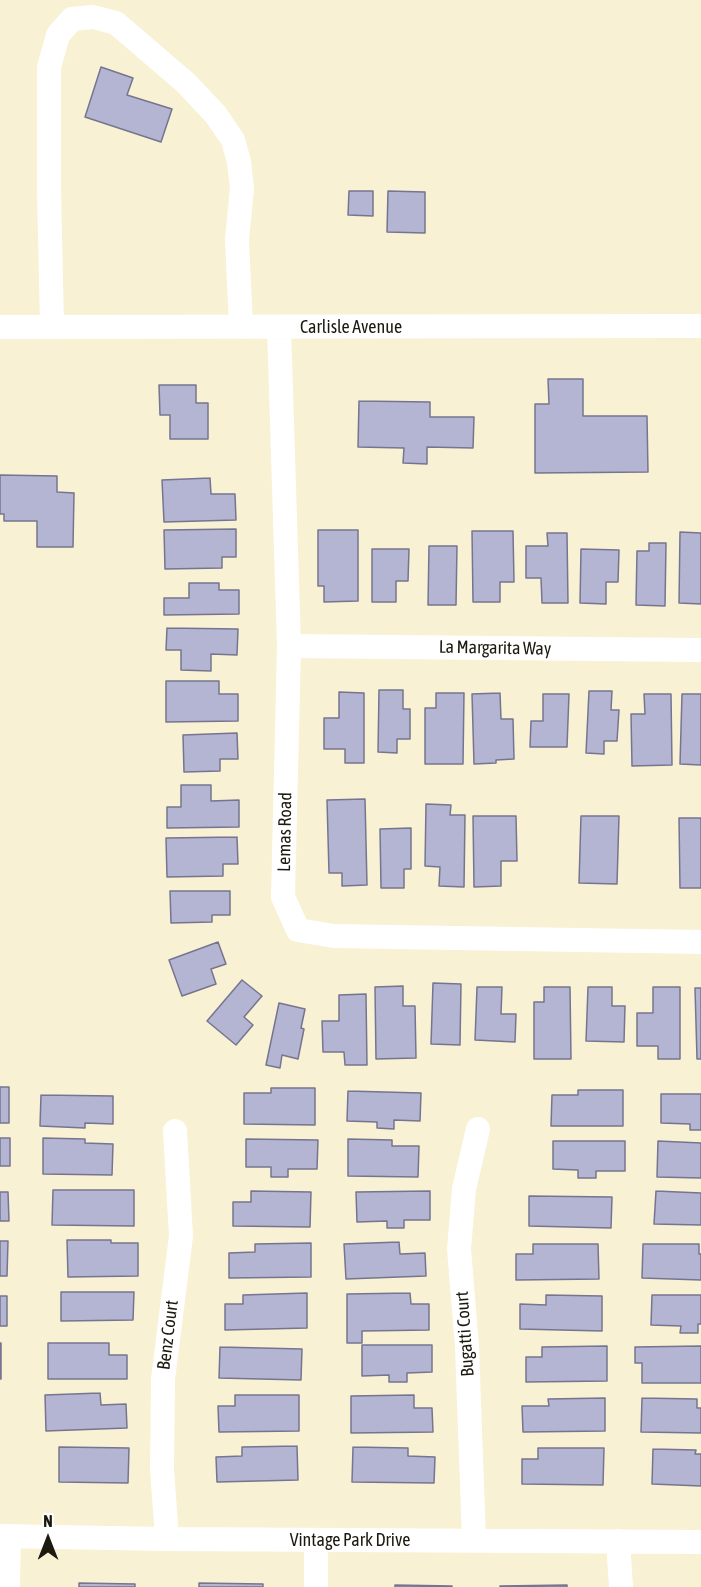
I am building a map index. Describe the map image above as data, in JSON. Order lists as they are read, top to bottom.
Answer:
{
  "streets": {
    "street": [
      "Carlisle Avenue",
      "La Margarita Way",
      "Lemas Road",
      "Bugatti Court",
      "Benz Court",
      "Vintage Park Drive"
    ]
  },
  "crossings": [
    ["Carlisle Avenue", "Lemas Road"],
    ["La Margarita Way", "Lemas Road"],
    ["Bugatti Court", "Vintage Park Drive"],
    ["Benz Court", "Vintage Park Drive"]
  ],
  "north": "top"
}
